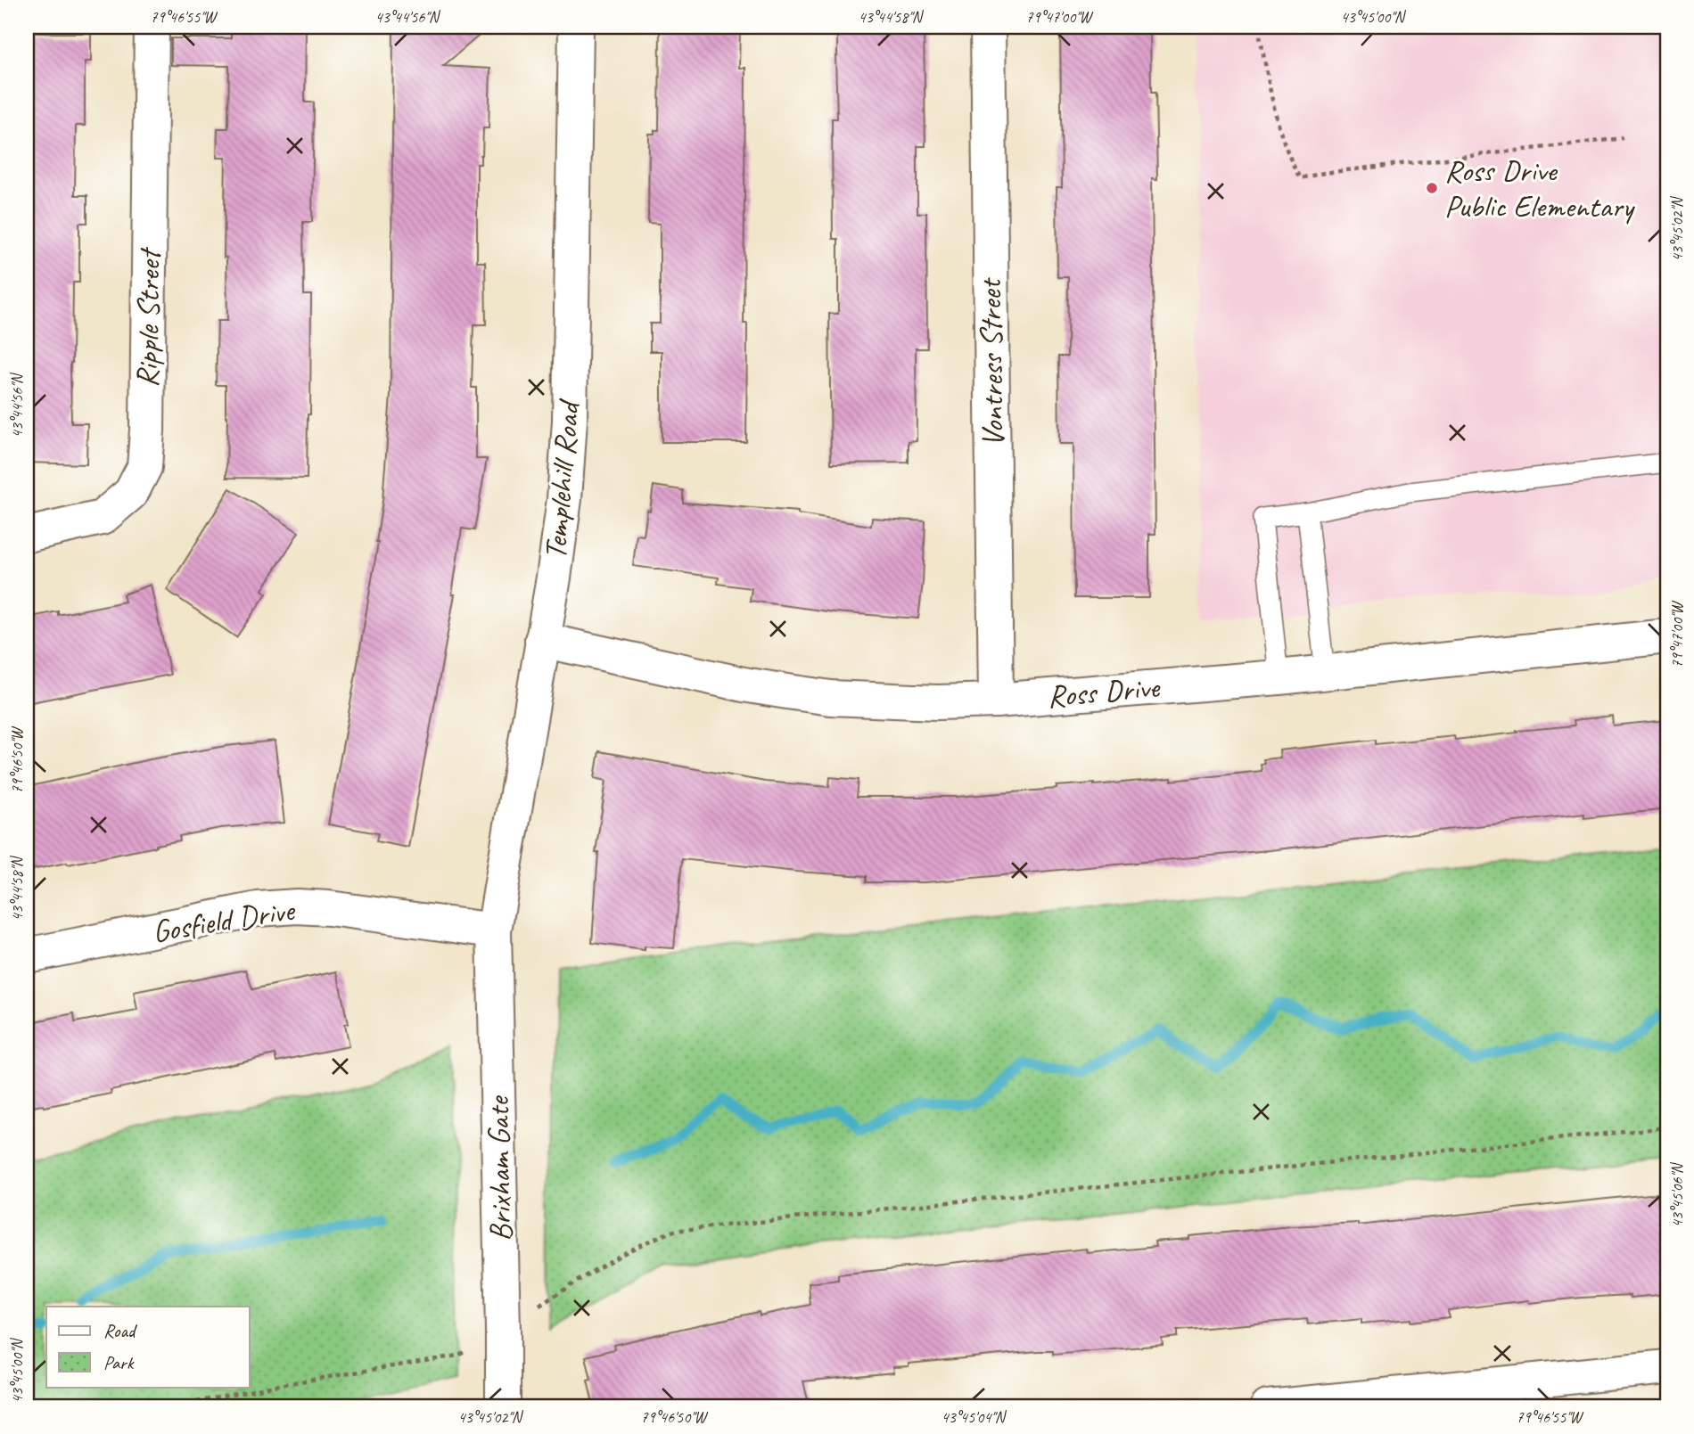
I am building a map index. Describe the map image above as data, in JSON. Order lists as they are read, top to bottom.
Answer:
{
  "streets": {
    "street": [
      "Ripple Street",
      "Vontress Street",
      "Templehill Road",
      "Ross Drive",
      "Gosfield Drive",
      "Brixham Gate"
    ]
  },
  "crossings": [
    ["Vontress Street", "Ross Drive"],
    ["Templehill Road", "Ross Drive"],
    ["Templehill Road", "Gosfield Drive"],
    ["Templehill Road", "Brixham Gate"],
    ["Gosfield Drive", "Brixham Gate"]
  ],
  "places": ["Ross Drive Public Elementary"],
  "legend": ["Road", "Park"],
  "coordinates": [
    "79°46'55\"W",
    "43°44'56\"N",
    "43°44'58\"N",
    "79°47'00\"W",
    "43°45'00\"N",
    "43°45'02\"N",
    "79°46'50\"W",
    "43°45'06\"N",
    "43°45'04\"N"
  ]
}
